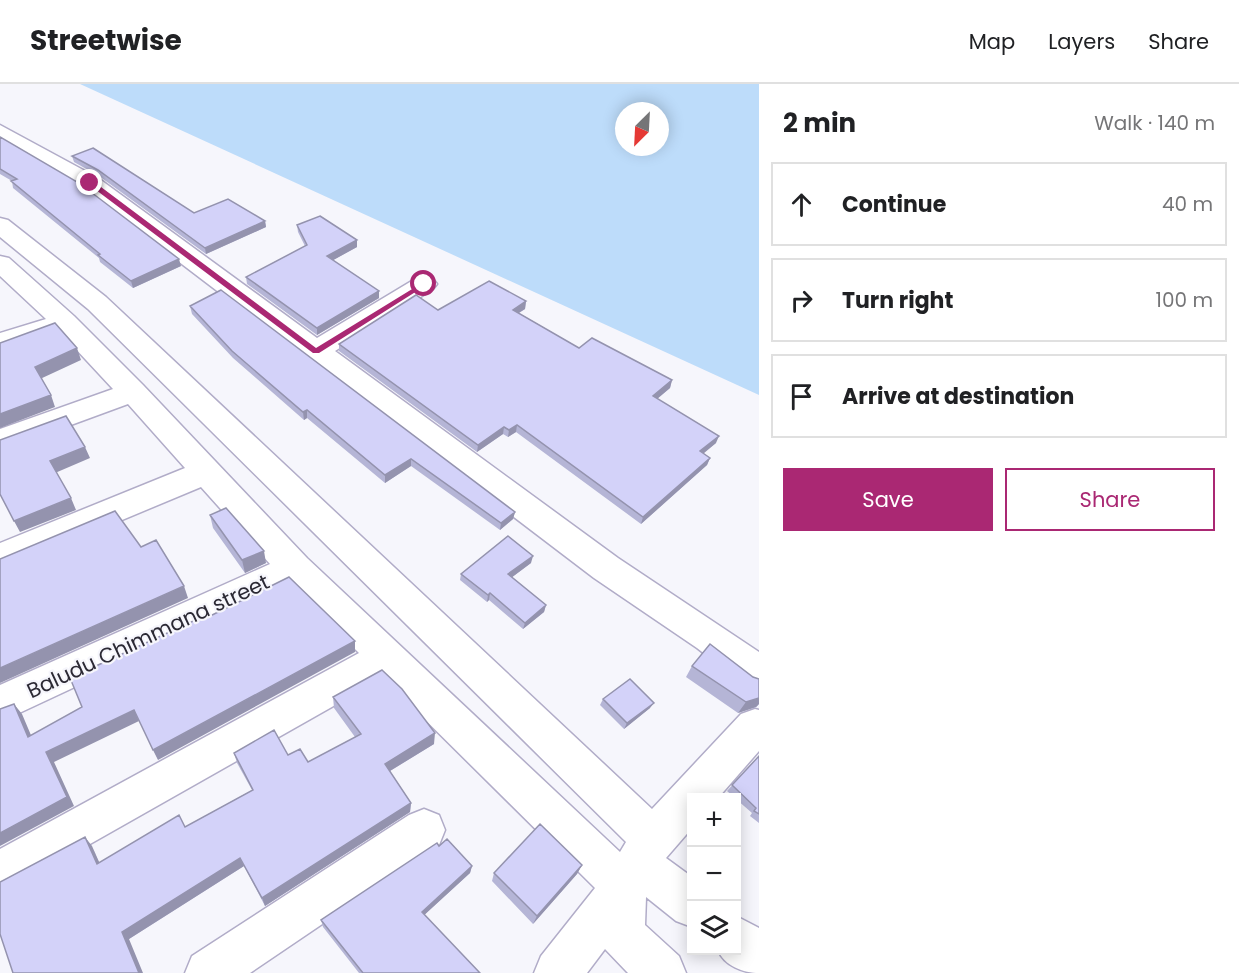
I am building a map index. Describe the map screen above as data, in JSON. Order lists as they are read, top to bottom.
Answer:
{
  "streets": {
    "street": ["Baludu Chimmana street"]
  },
  "north": "bottom left",
  "page": {
    "header": "Streetwise",
    "nav": ["Map", "Layers", "Share"],
    "heading": ["2 min", "Walk · 140 m"],
    "list": [
      ["Continue", "40 m"],
      ["Turn right", "100 m"],
      "Arrive at destination"
    ],
    "buttons": ["Save", "Share"],
    "map_buttons": ["+", "−"]
  }
}
